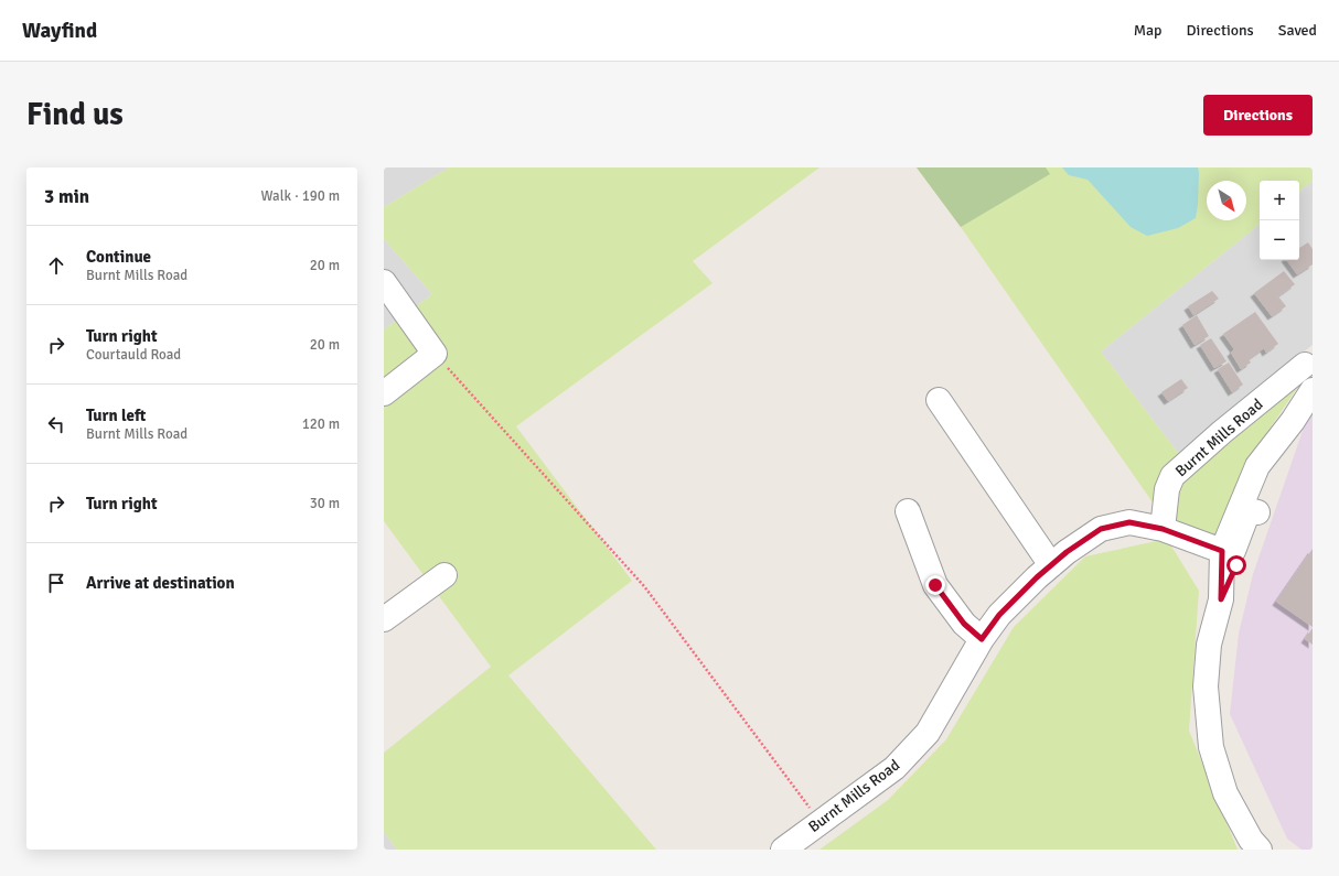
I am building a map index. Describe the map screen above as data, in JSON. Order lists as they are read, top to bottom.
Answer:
{
  "streets": {
    "street": ["Burnt Mills Road"]
  },
  "north": "bottom right",
  "page": {
    "header": "Wayfind",
    "nav": ["Map", "Directions", "Saved"],
    "buttons": "Directions",
    "title": "Find us",
    "heading": ["3 min", "Walk · 190 m"],
    "map_buttons": ["+", "−"],
    "list": [
      ["Continue", "Burnt Mills Road", "20 m"],
      ["Turn right", "Courtauld Road", "20 m"],
      ["Turn left", "Burnt Mills Road", "120 m"],
      ["Turn right", "30 m"],
      "Arrive at destination"
    ]
  }
}
